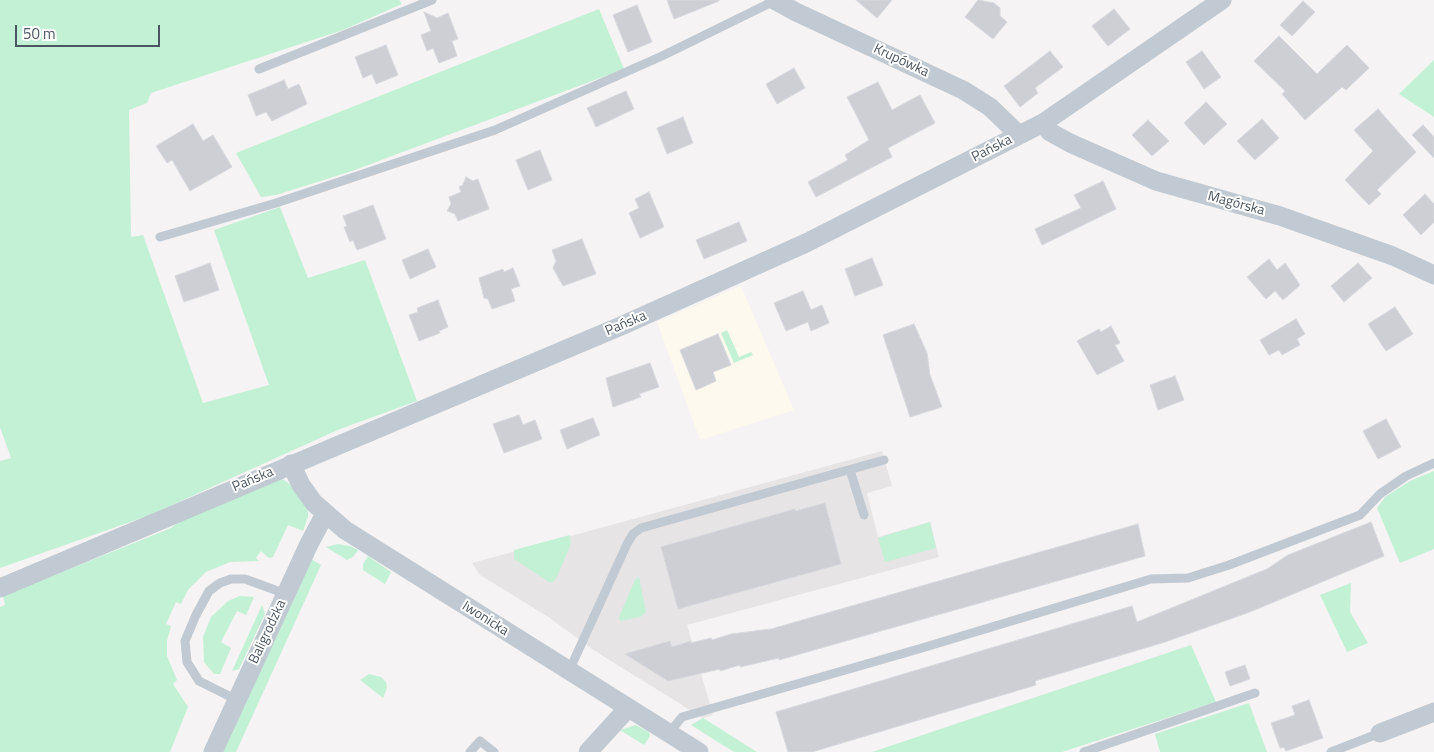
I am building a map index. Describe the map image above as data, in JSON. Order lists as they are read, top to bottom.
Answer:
{
  "streets": {
    "street": [
      "Krupówka",
      "Pańska",
      "Magórska",
      "Iwonicka",
      "Baligrodzka"
    ]
  },
  "crossings": [
    ["Krupówka", "Pańska"],
    ["Pańska", "Magórska"],
    ["Pańska", "Iwonicka"],
    ["Iwonicka", "Baligrodzka"]
  ],
  "scale_bar": "50 m"
}
